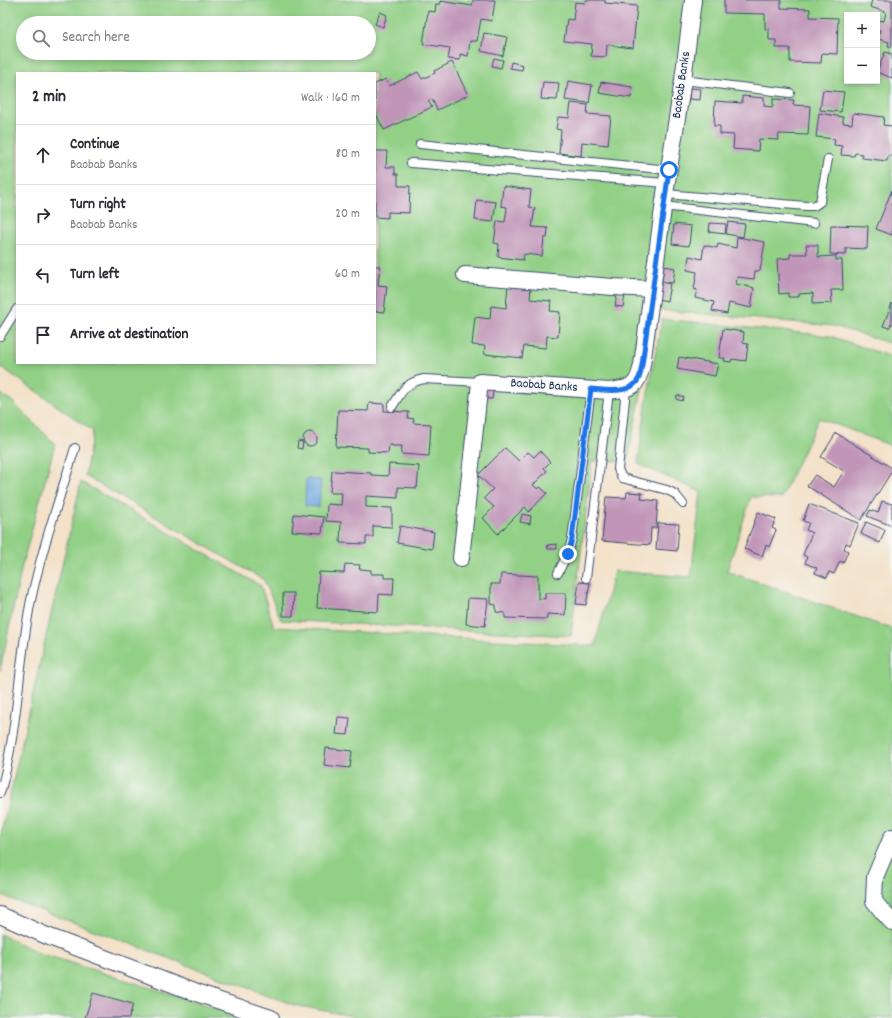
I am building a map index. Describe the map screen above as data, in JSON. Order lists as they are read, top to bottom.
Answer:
{
  "streets": {
    "street": ["Baobab Banks"]
  },
  "page": {
    "map_buttons": ["+", "−"],
    "search": "Search here",
    "heading": ["2 min", "Walk · 160 m"],
    "list": [
      ["Continue", "Baobab Banks", "80 m"],
      ["Turn right", "Baobab Banks", "20 m"],
      ["Turn left", "60 m"],
      "Arrive at destination"
    ]
  }
}
